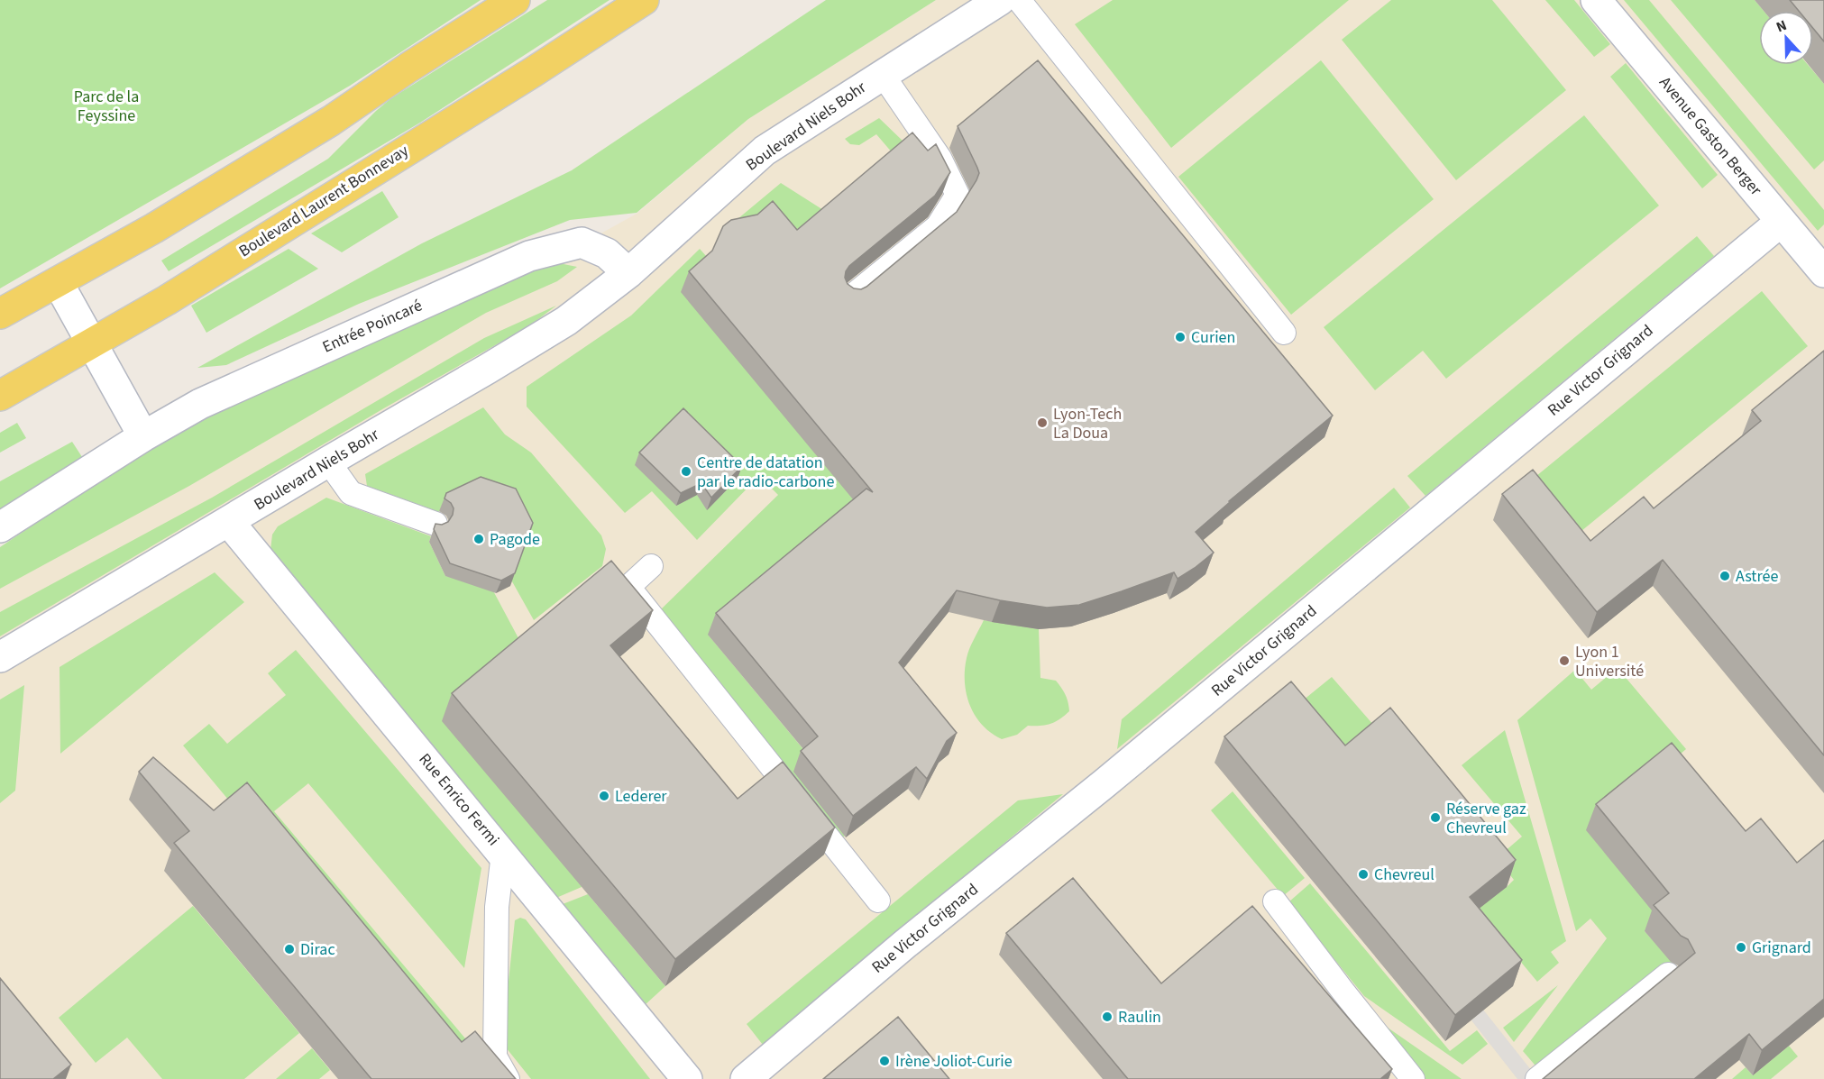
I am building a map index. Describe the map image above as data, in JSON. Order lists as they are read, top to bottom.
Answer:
{
  "streets": {
    "main road": ["Boulevard Laurent Bonnevay"],
    "street": [
      "Boulevard Niels Bohr",
      "Avenue Gaston Berger",
      "Entrée Poincaré",
      "Rue Victor Grignard",
      "Rue Enrico Fermi"
    ]
  },
  "crossings": [
    ["Boulevard Niels Bohr", "Entrée Poincaré"],
    ["Boulevard Niels Bohr", "Rue Enrico Fermi"],
    ["Avenue Gaston Berger", "Rue Victor Grignard"]
  ],
  "parks": ["Parc de la Feyssine"],
  "places": [
    "Curien",
    "Lyon-Tech La Doua",
    "Centre de datation par le radio-carbone",
    "Pagode",
    "Astrée",
    "Lyon 1 Université",
    "Lederer",
    "Réserve gaz Chevreul",
    "Chevreul",
    "Grignard",
    "Dirac",
    "Raulin",
    "Irène Joliot-Curie"
  ],
  "north": "top"
}
